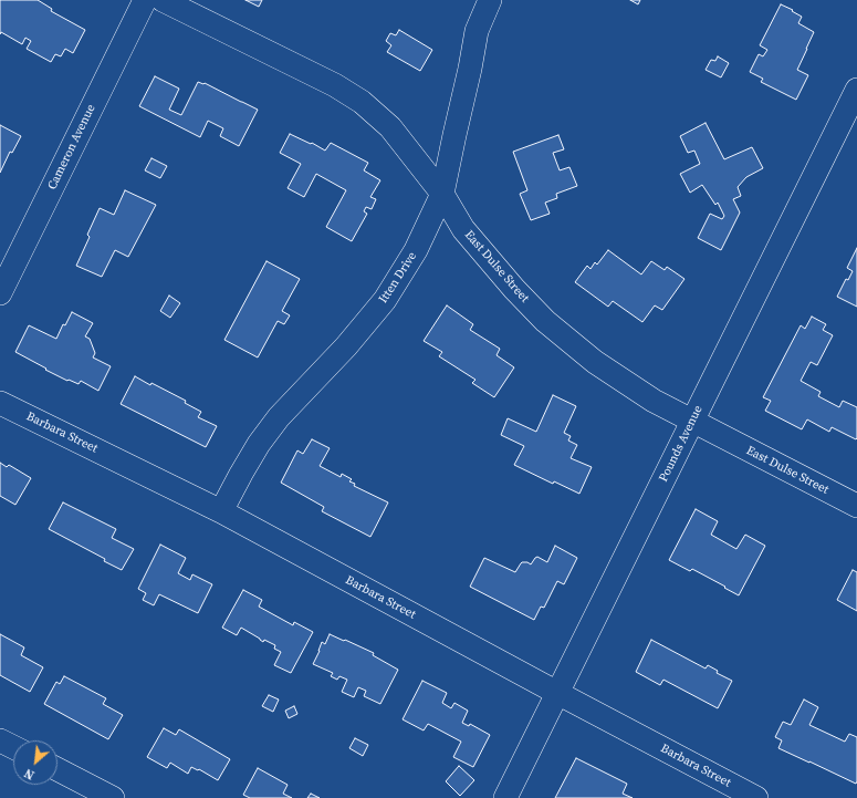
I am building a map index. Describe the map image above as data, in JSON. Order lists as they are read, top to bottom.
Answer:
{
  "streets": {
    "street": [
      "Cameron Avenue",
      "East Dulse Street",
      "Itten Drive",
      "Barbara Street",
      "Pounds Avenue"
    ]
  },
  "crossings": [
    ["East Dulse Street", "Itten Drive"],
    ["East Dulse Street", "Pounds Avenue"],
    ["Itten Drive", "Barbara Street"],
    ["Barbara Street", "Pounds Avenue"]
  ],
  "north": "bottom left"
}
